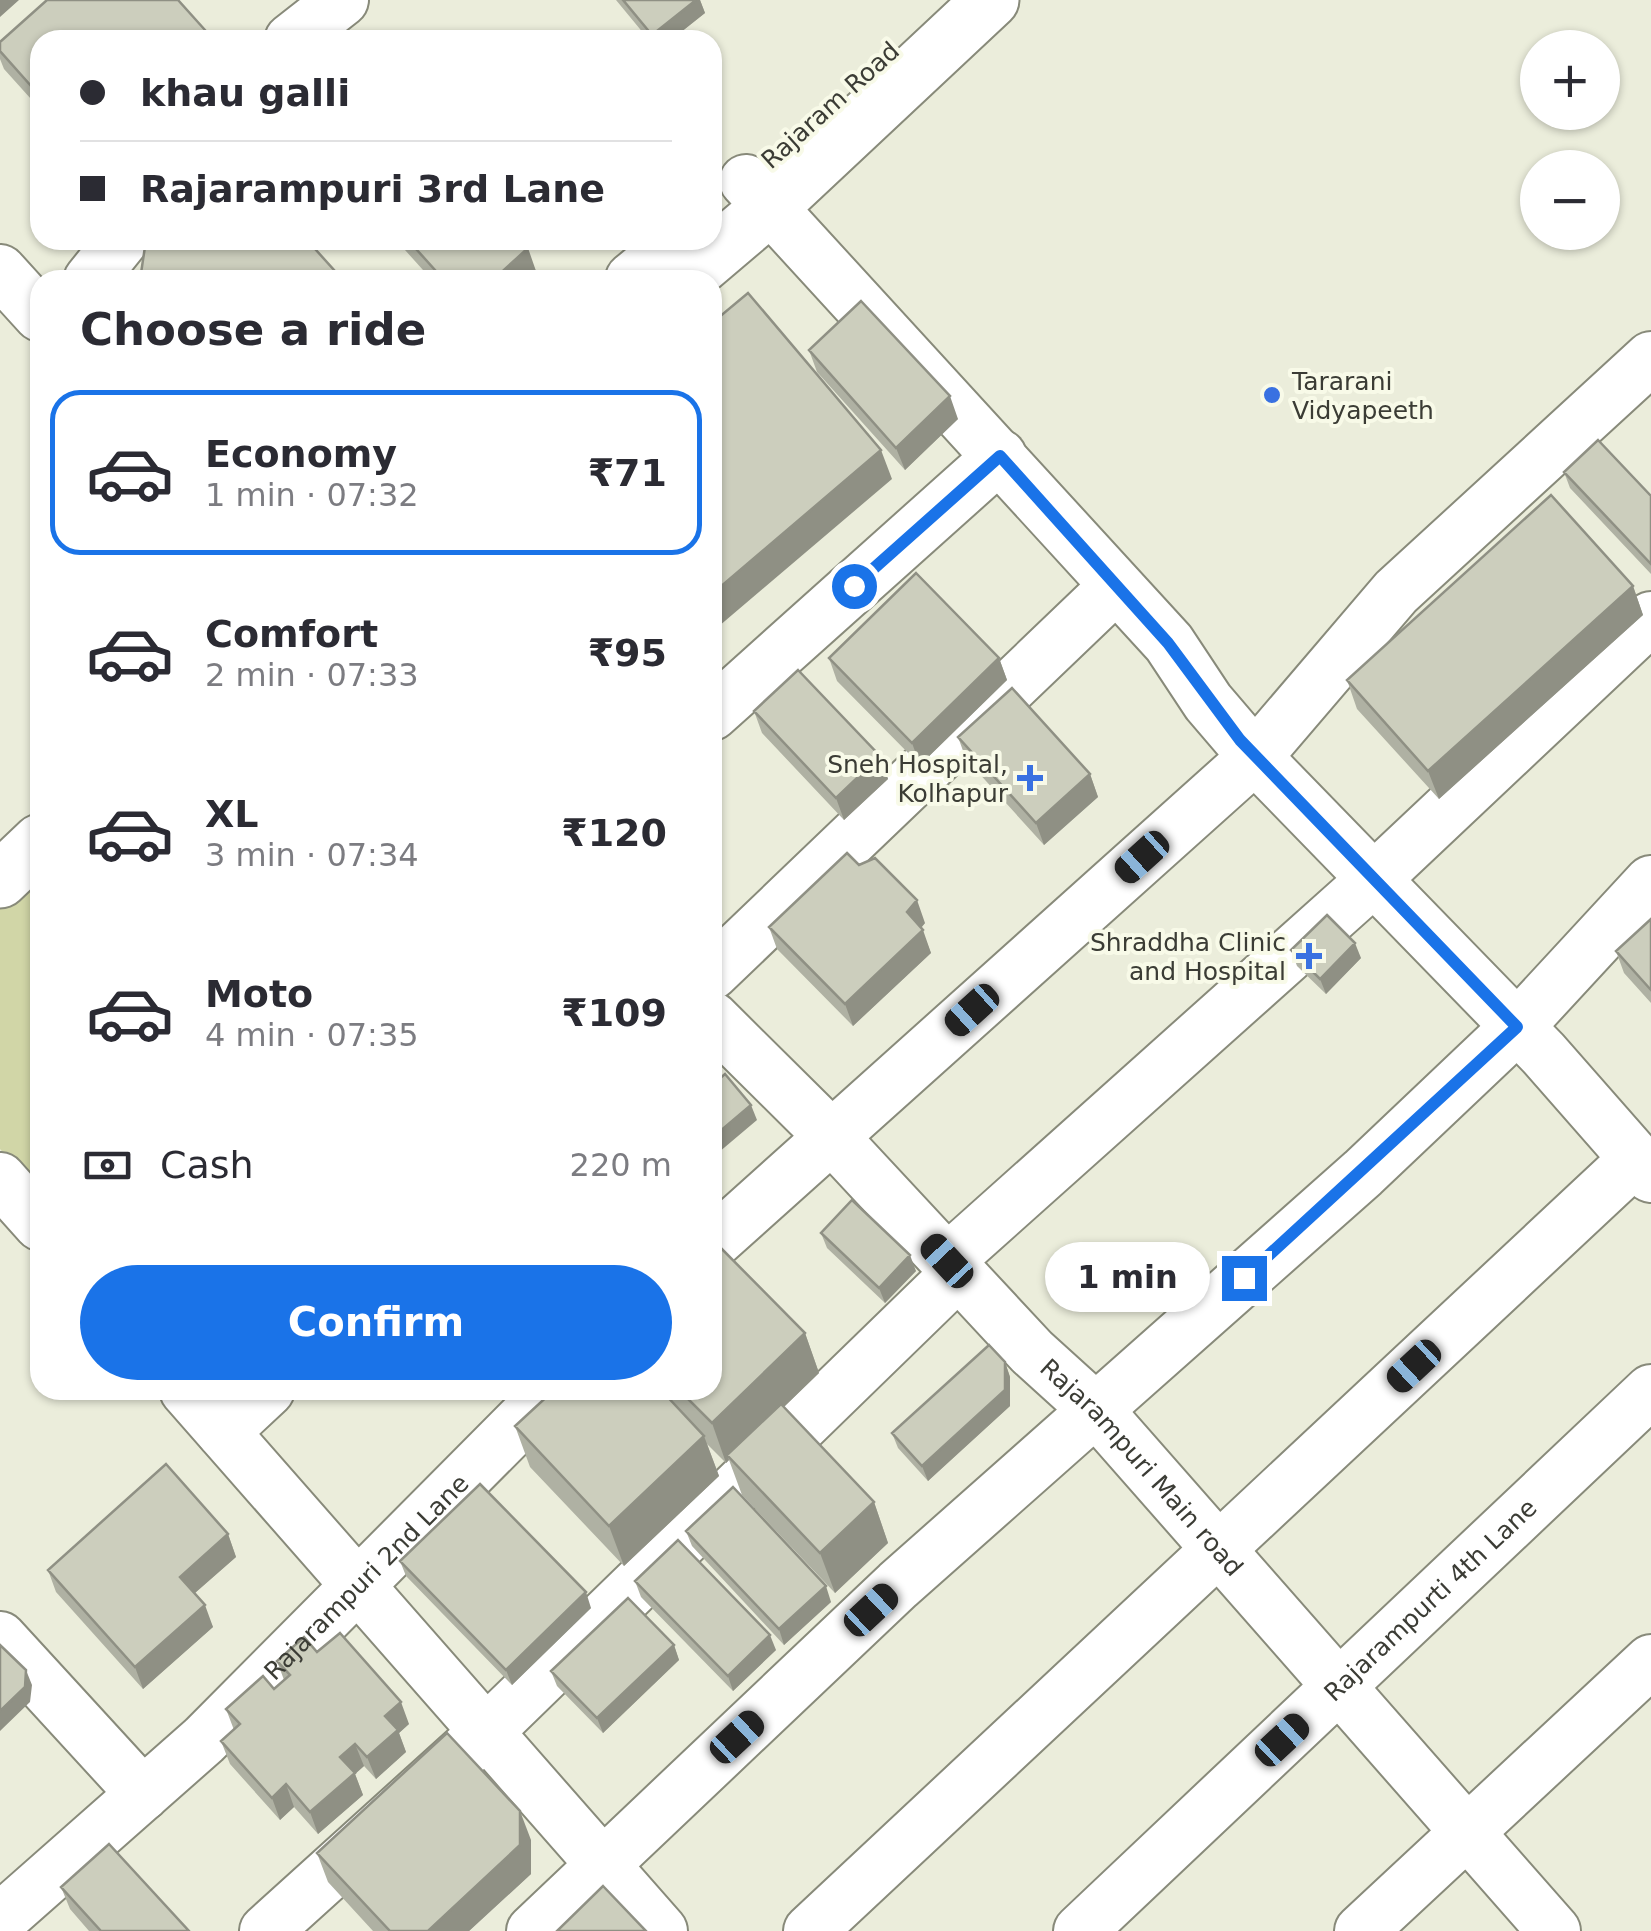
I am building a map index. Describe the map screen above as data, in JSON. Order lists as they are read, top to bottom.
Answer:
{
  "streets": {
    "main road": ["Rajaram Road"],
    "street": ["Rajarampuri Main road", "Rajarampuri 2nd Lane", "Rajarampurti 4th Lane"]
  },
  "crossings": [
    ["Rajarampuri Main road", "Rajarampurti 4th Lane"]
  ],
  "places": {
    "other": ["Tararani Vidyapeeth"],
    "health": ["Sneh Hospital, Kolhapur", "Shraddha Clinic and Hospital"]
  },
  "page": {
    "map_buttons": ["+", "−"],
    "banner": ["khau galli", "Rajarampuri 3rd Lane"],
    "heading": "Choose a ride",
    "list": [
      {
        "name": "Economy",
        "note": "1 min · 07:32",
        "value": "₹71"
      },
      {
        "name": "Comfort",
        "note": "2 min · 07:33",
        "value": "₹95"
      },
      {
        "name": "XL",
        "note": "3 min · 07:34",
        "value": "₹120"
      },
      {
        "name": "Moto",
        "note": "4 min · 07:35",
        "value": "₹109"
      }
    ],
    "pay": ["Cash", "220 m"],
    "bubble": "1 min",
    "buttons": "Confirm"
  }
}
